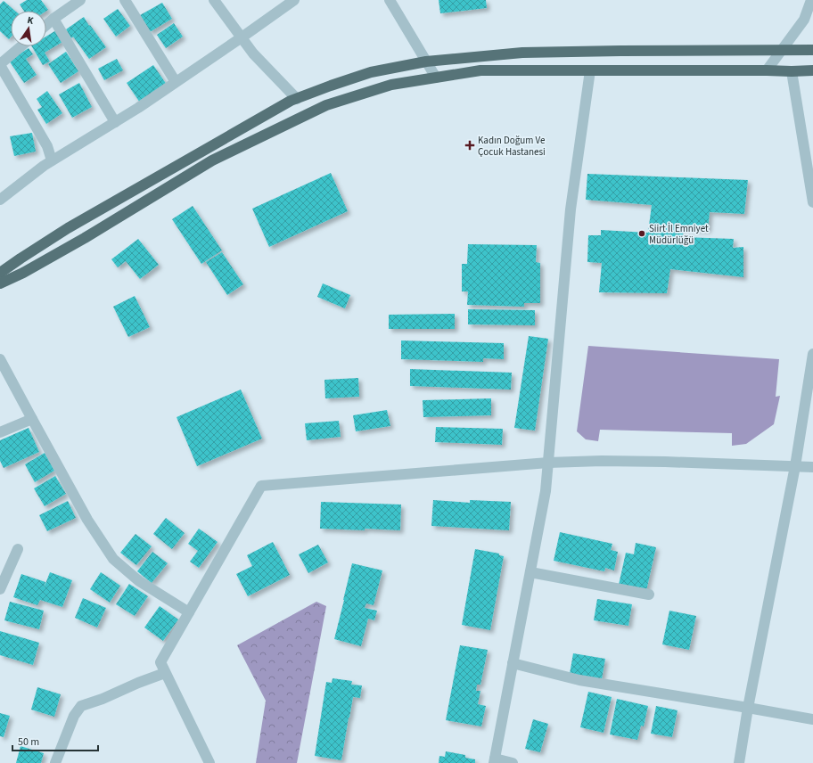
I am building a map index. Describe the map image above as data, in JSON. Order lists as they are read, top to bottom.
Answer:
{
  "places": {
    "health": ["Kadın Doğum Ve Çocuk Hastanesi"],
    "other": ["Siirt İl Emniyet Müdürlüğü"]
  },
  "scale_bar": "50 m",
  "north": "top"
}
